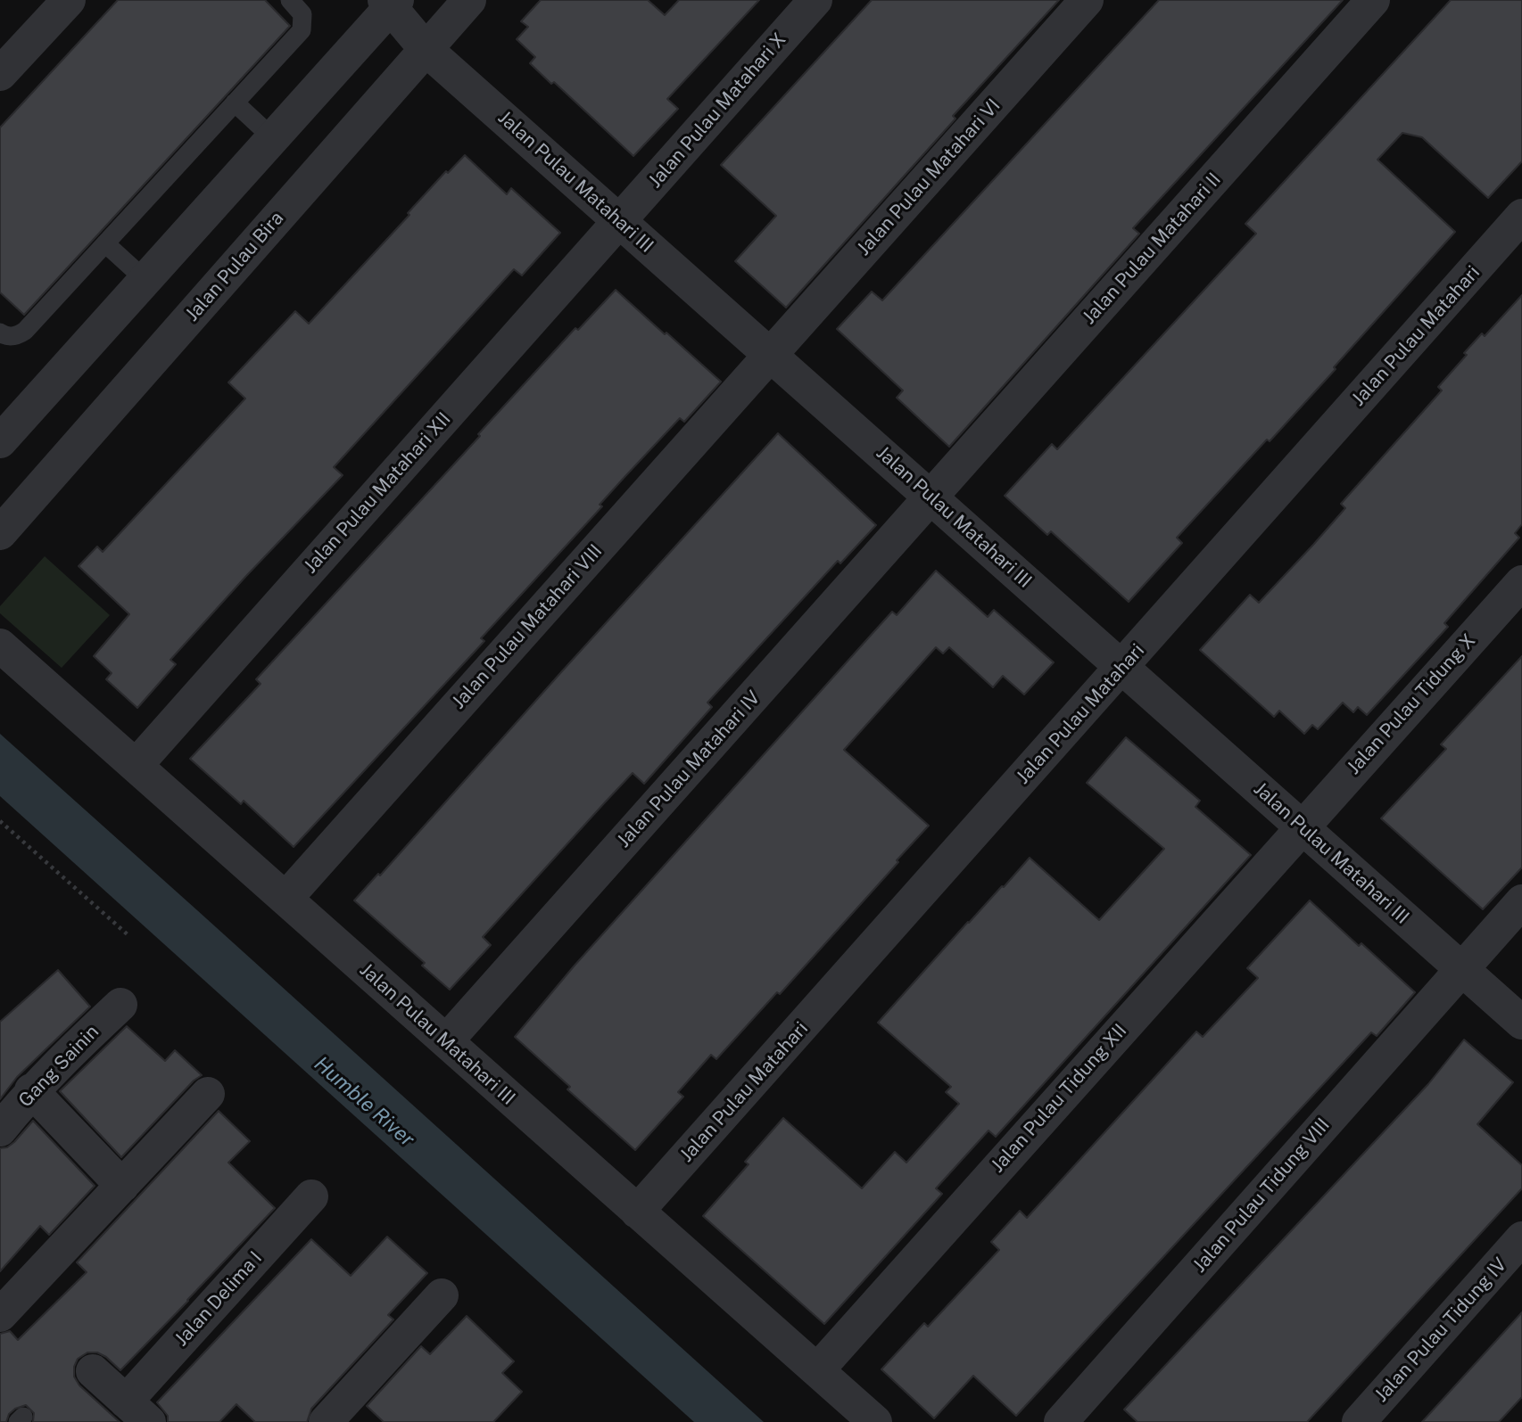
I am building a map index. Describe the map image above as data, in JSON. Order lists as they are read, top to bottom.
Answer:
{
  "streets": {
    "street": [
      "Jalan Pulau Matahari X",
      "Jalan Pulau Matahari VI",
      "Jalan Pulau Matahari III",
      "Jalan Pulau Matahari II",
      "Jalan Pulau Bira",
      "Jalan Pulau Matahari",
      "Jalan Pulau Matahari XII",
      "Jalan Pulau Matahari VIII",
      "Jalan Pulau Tidung X",
      "Jalan Pulau Matahari IV",
      "Gang Sainin",
      "Jalan Pulau Tidung XII",
      "Jalan Pulau Tidung VIII",
      "Jalan Delima I",
      "Jalan Pulau Tidung IV"
    ]
  },
  "crossings": [
    ["Jalan Pulau Matahari X", "Jalan Pulau Matahari III"],
    ["Jalan Pulau Matahari X", "Jalan Pulau Matahari XII"],
    ["Jalan Pulau Matahari VI", "Jalan Pulau Matahari III"],
    ["Jalan Pulau Matahari VI", "Jalan Pulau Matahari VIII"],
    ["Jalan Pulau Matahari III", "Jalan Pulau Matahari II"],
    ["Jalan Pulau Matahari III", "Jalan Pulau Bira"],
    ["Jalan Pulau Matahari III", "Jalan Pulau Matahari"],
    ["Jalan Pulau Matahari III", "Jalan Pulau Matahari XII"],
    ["Jalan Pulau Matahari III", "Jalan Pulau Matahari VIII"],
    ["Jalan Pulau Matahari III", "Jalan Pulau Tidung X"],
    ["Jalan Pulau Matahari III", "Jalan Pulau Matahari IV"],
    ["Jalan Pulau Matahari III", "Jalan Pulau Tidung XII"],
    ["Jalan Pulau Matahari III", "Jalan Pulau Tidung VIII"],
    ["Jalan Pulau Matahari II", "Jalan Pulau Matahari IV"],
    ["Jalan Pulau Tidung X", "Jalan Pulau Tidung XII"]
  ],
  "water": ["Humble River"]
}
